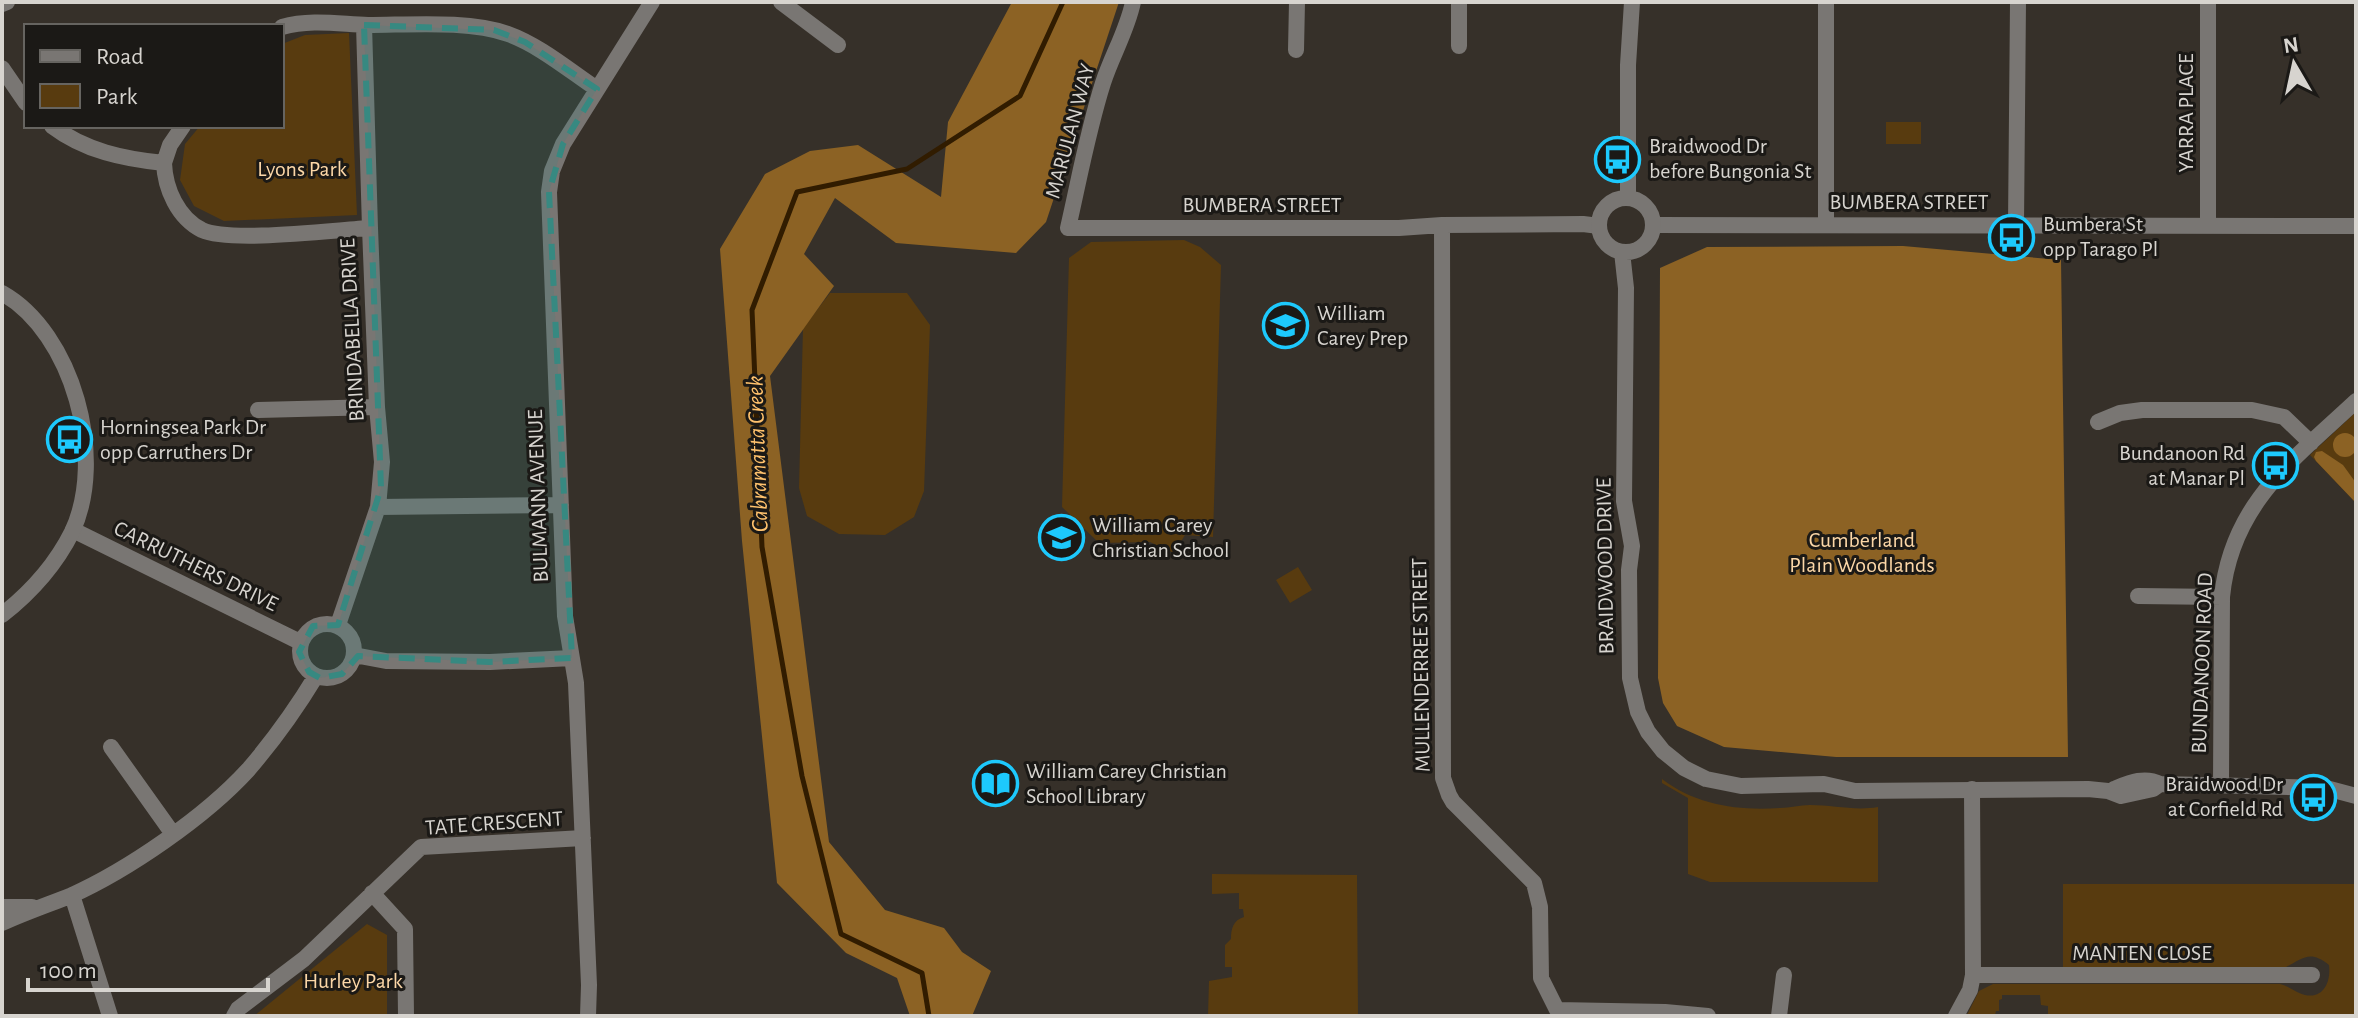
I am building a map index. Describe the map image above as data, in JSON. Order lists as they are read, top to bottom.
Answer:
{
  "streets": {
    "street": [
      "YARRA PLACE",
      "MARULAN WAY",
      "BUMBERA STREET",
      "BRINDABELLA DRIVE",
      "BULMANN AVENUE",
      "CARRUTHERS DRIVE",
      "BRAIDWOOD DRIVE",
      "BUNDANOON ROAD",
      "MULLENDERREE STREET",
      "TATE CRESCENT",
      "MANTEN CLOSE"
    ]
  },
  "crossings": [
    ["YARRA PLACE", "BUMBERA STREET"],
    ["MARULAN WAY", "BUMBERA STREET"],
    ["BUMBERA STREET", "BRAIDWOOD DRIVE"],
    ["BUMBERA STREET", "MULLENDERREE STREET"],
    ["BRINDABELLA DRIVE", "CARRUTHERS DRIVE"],
    ["BULMANN AVENUE", "TATE CRESCENT"],
    ["BRAIDWOOD DRIVE", "BUNDANOON ROAD"]
  ],
  "water": ["Cabramatta Creek"],
  "parks": ["Lyons Park", "Cumberland Plain Woodlands", "Hurley Park"],
  "places": {
    "bus stop": [
      "Braidwood Dr before Bungonia St",
      "Bumbera St opp Tarago Pl",
      "Horningsea Park Dr opp Carruthers Dr",
      "Bundanoon Rd at Manar Pl",
      "Braidwood Dr at Corfield Rd"
    ],
    "school or university": ["William Carey Prep", "William Carey Christian School"],
    "library": ["William Carey Christian School Library"]
  },
  "legend": ["Road", "Park"],
  "scale_bar": "100 m",
  "north": "top"
}
